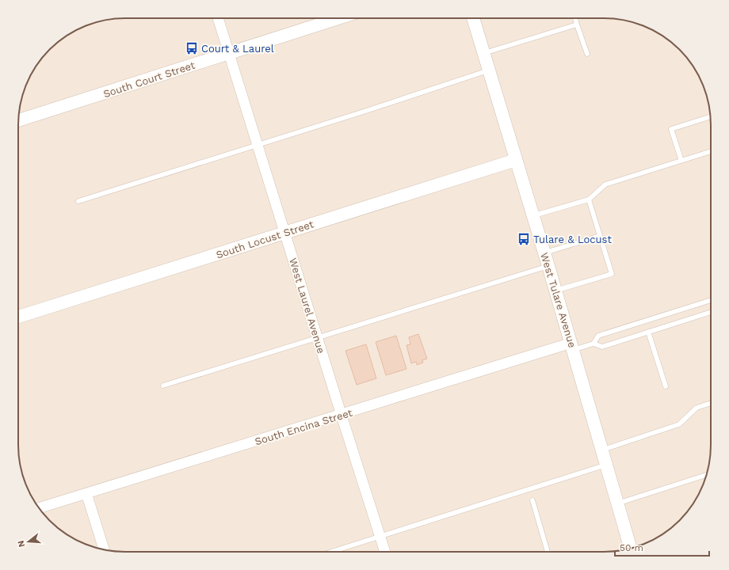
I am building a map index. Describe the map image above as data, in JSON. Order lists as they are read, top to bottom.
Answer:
{
  "streets": {
    "street": [
      "South Court Street",
      "South Locust Street",
      "West Tulare Avenue",
      "West Laurel Avenue",
      "South Encina Street"
    ]
  },
  "crossings": [
    ["South Court Street", "West Laurel Avenue"],
    ["South Locust Street", "West Tulare Avenue"],
    ["South Locust Street", "West Laurel Avenue"],
    ["West Tulare Avenue", "South Encina Street"],
    ["West Laurel Avenue", "South Encina Street"]
  ],
  "places": {
    "bus stop": ["Court & Laurel", "Tulare & Locust"]
  },
  "scale_bar": "50 m",
  "north": "left"
}
